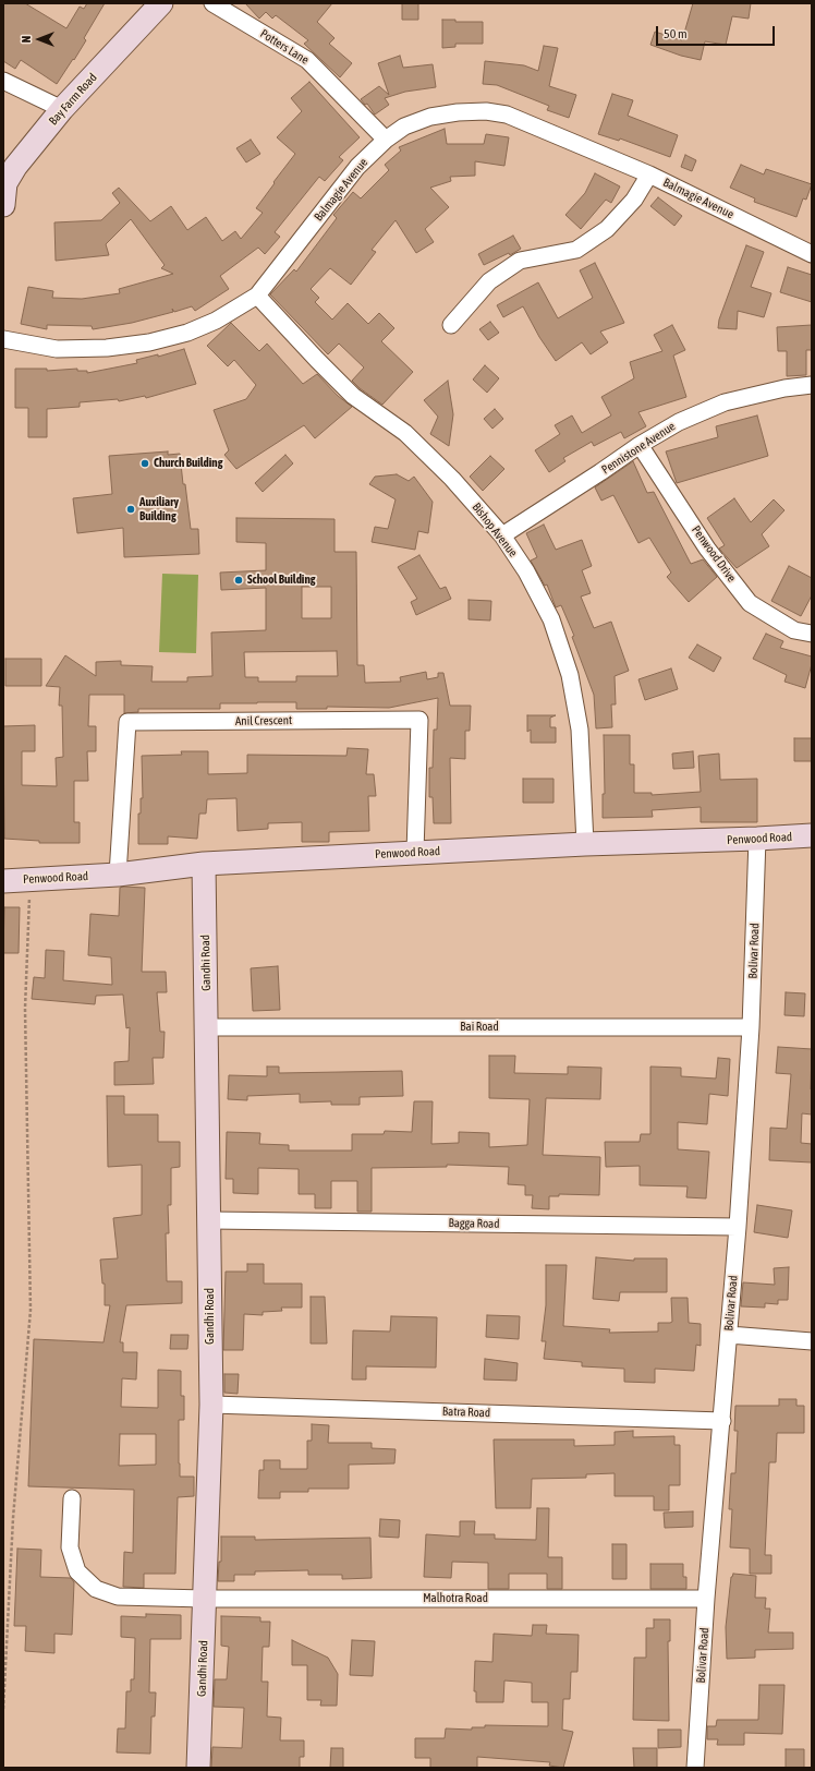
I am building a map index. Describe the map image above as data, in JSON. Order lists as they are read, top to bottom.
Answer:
{
  "streets": {
    "street": [
      "Potters Lane",
      "Bay Farm Road",
      "Balmagie Avenue",
      "Pennistone Avenue",
      "Bishop Avenue",
      "Penwood Drive",
      "Anil Crescent",
      "Penwood Road",
      "Bolivar Road",
      "Gandhi Road",
      "Bai Road",
      "Bagga Road",
      "Batra Road",
      "Malhotra Road"
    ]
  },
  "crossings": [
    ["Potters Lane", "Balmagie Avenue"],
    ["Balmagie Avenue", "Bishop Avenue"],
    ["Pennistone Avenue", "Bishop Avenue"],
    ["Pennistone Avenue", "Penwood Drive"],
    ["Bishop Avenue", "Penwood Road"],
    ["Anil Crescent", "Penwood Road"],
    ["Penwood Road", "Bolivar Road"],
    ["Penwood Road", "Gandhi Road"],
    ["Bolivar Road", "Bai Road"],
    ["Bolivar Road", "Bagga Road"],
    ["Bolivar Road", "Batra Road"],
    ["Bolivar Road", "Malhotra Road"],
    ["Gandhi Road", "Bai Road"],
    ["Gandhi Road", "Bagga Road"],
    ["Gandhi Road", "Batra Road"],
    ["Gandhi Road", "Malhotra Road"]
  ],
  "places": ["Church Building", "Auxiliary Building", "School Building"],
  "scale_bar": "50 m",
  "north": "left"
}
